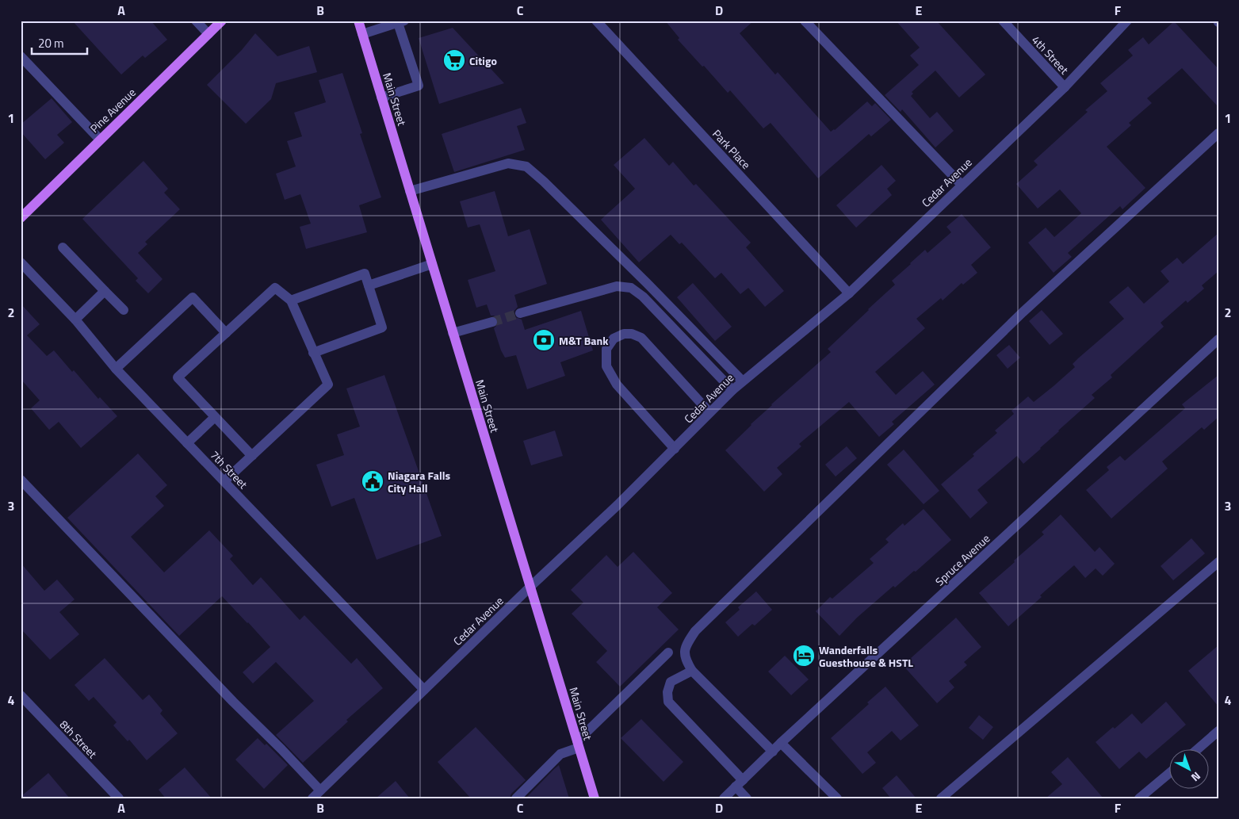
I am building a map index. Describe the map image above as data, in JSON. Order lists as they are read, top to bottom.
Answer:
{
  "streets": {
    "main road": ["Main Street", "Pine Avenue"],
    "street": [
      "4th Street",
      "Park Place",
      "Cedar Avenue",
      "7th Street",
      "Spruce Avenue",
      "8th Street"
    ]
  },
  "crossings": [
    ["4th Street", "Cedar Avenue"],
    ["Main Street", "Cedar Avenue"],
    ["Park Place", "Cedar Avenue"],
    ["Cedar Avenue", "7th Street"]
  ],
  "places": {
    "supermarket": ["Citigo"],
    "bank": ["M&T Bank"],
    "public building": ["Niagara Falls City Hall"],
    "hotel": ["Wanderfalls Guesthouse & HSTL"]
  },
  "scale_bar": "20 m",
  "north": "bottom right",
  "grid": {
    "columns": [
      "A",
      "B",
      "C",
      "D",
      "E",
      "F"
    ],
    "rows": [
      "1",
      "2",
      "3",
      "4"
    ]
  }
}
